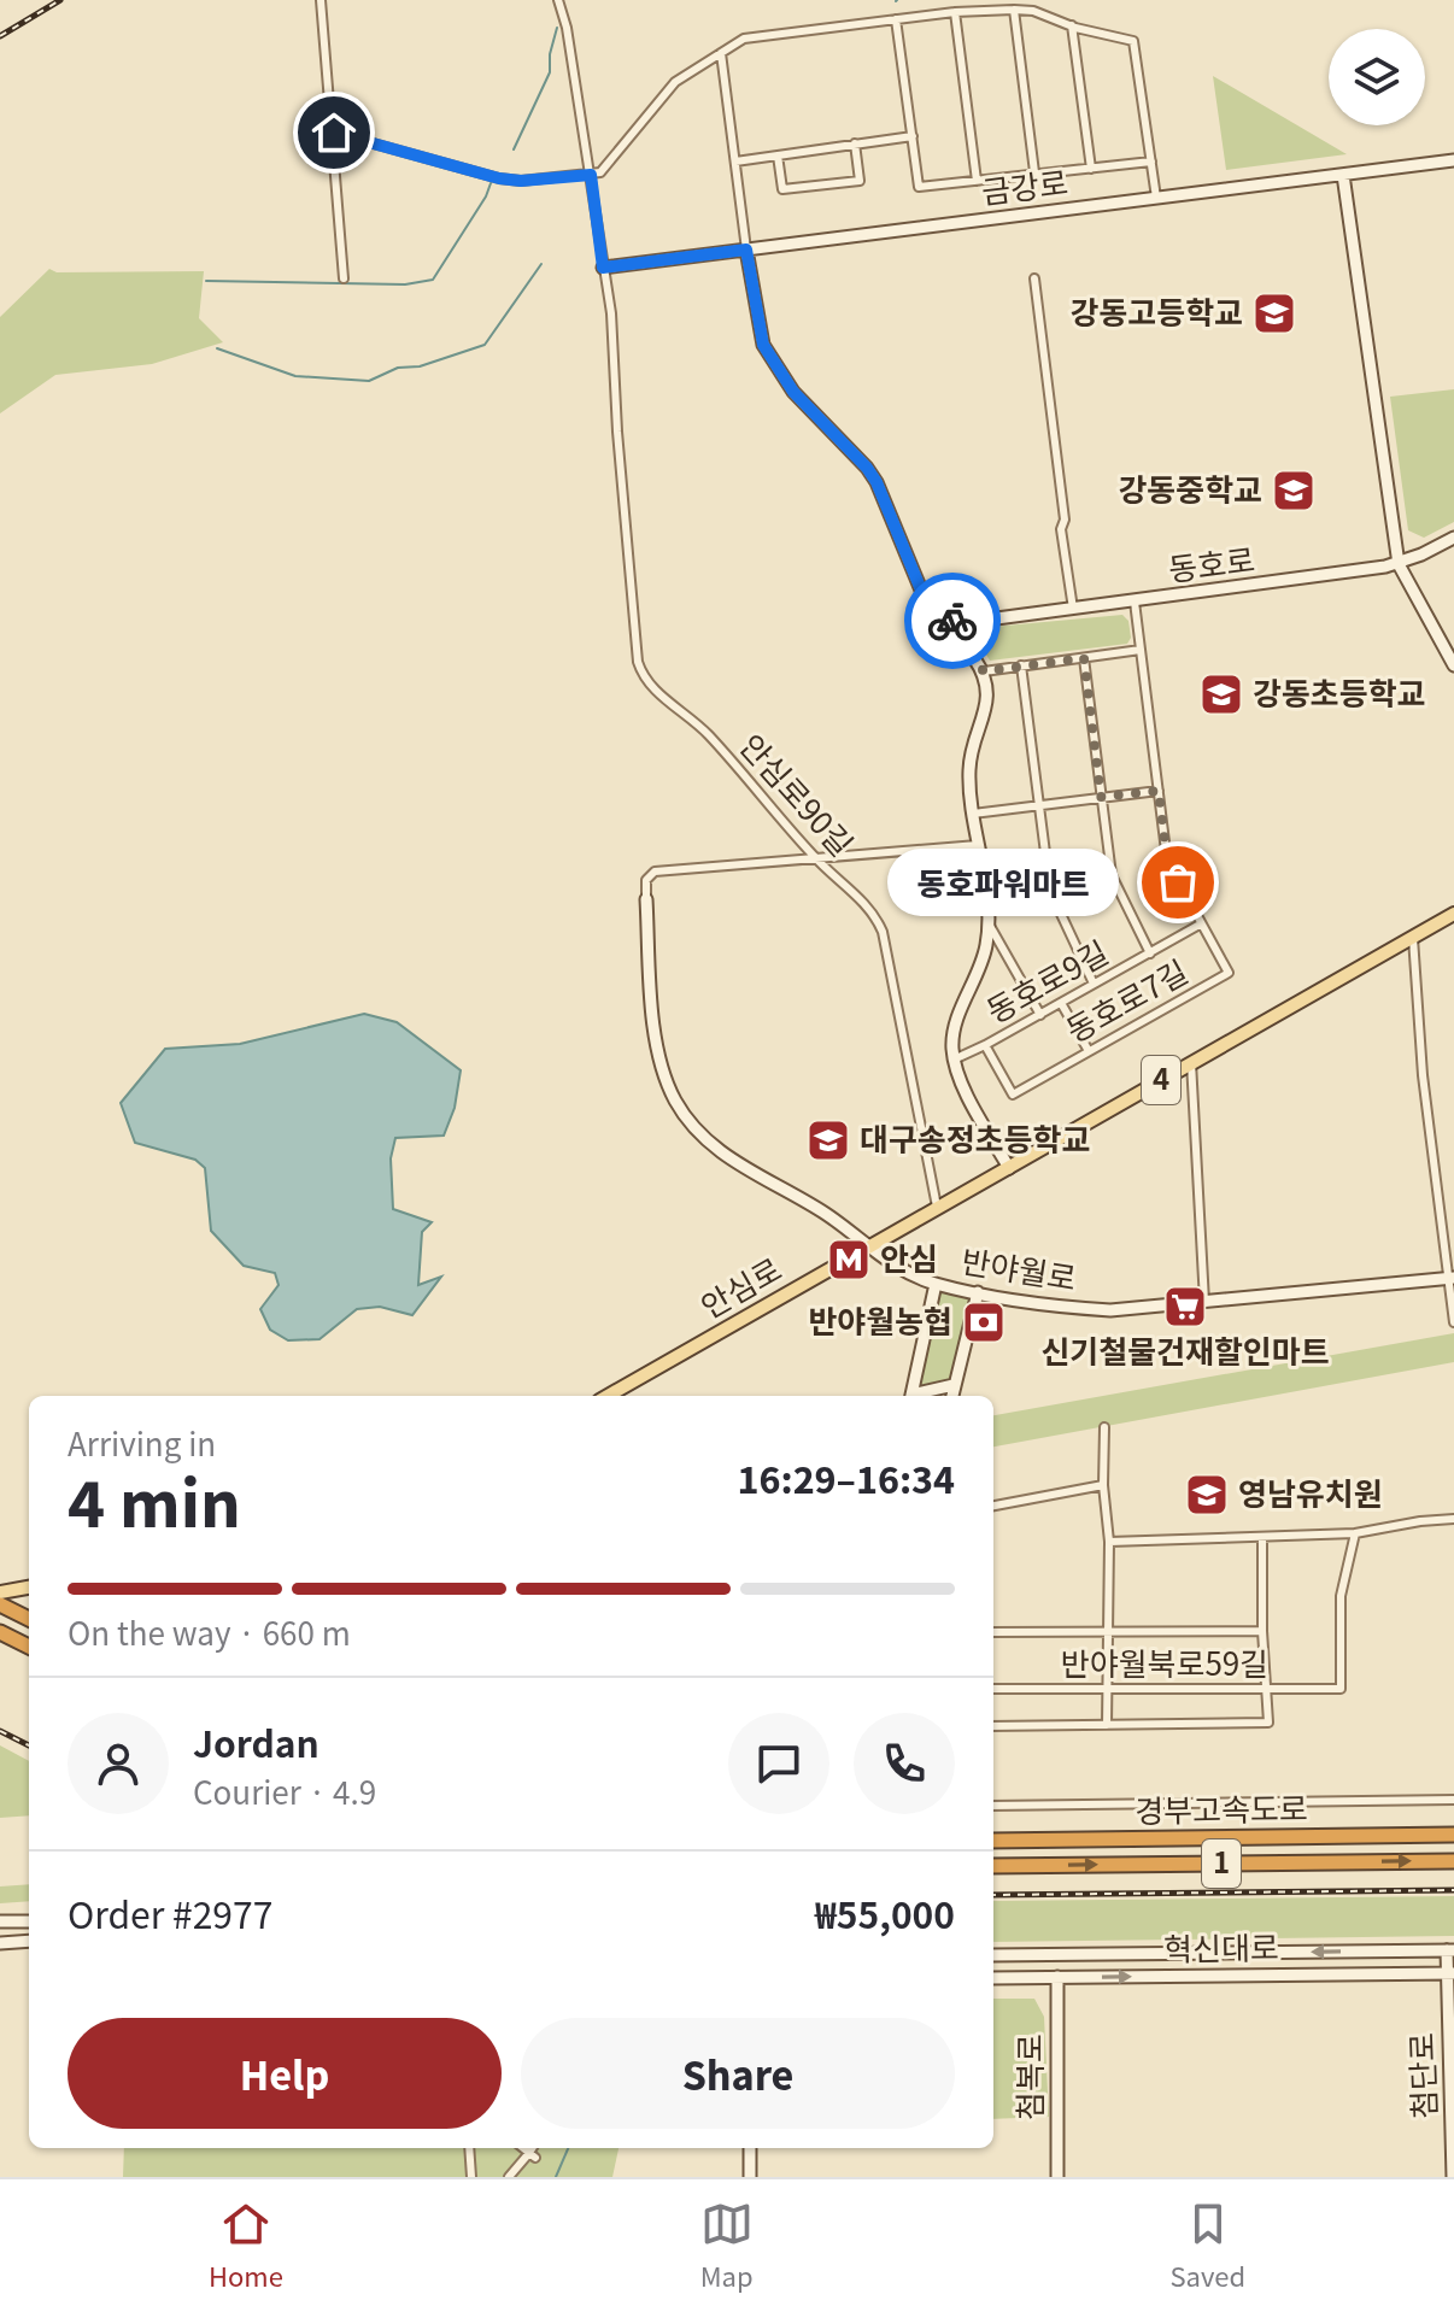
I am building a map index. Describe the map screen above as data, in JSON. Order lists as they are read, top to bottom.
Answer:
{
  "streets": {
    "highway": ["경부고속도로", "1"],
    "main road": [
      "금강로",
      "동호로",
      "4",
      "반야월로",
      "안심로",
      "혁신대로",
      "첨단로",
      "첨복로"
    ],
    "street": [
      "안심로90길",
      "동호로9길",
      "동호로7길",
      "반야월북로59길"
    ]
  },
  "crossings": [
    ["금강로", "안심로90길"],
    ["동호로", "동호로7길"],
    ["안심로90길", "안심로"],
    ["동호로9길", "동호로7길"],
    ["반야월로", "안심로"],
    ["혁신대로", "첨단로"],
    ["혁신대로", "첨복로"]
  ],
  "places": {
    "school or university": [
      "강동고등학교",
      "강동중학교",
      "강동초등학교",
      "대구송정초등학교",
      "영남유치원"
    ],
    "other": ["동호파워마트"],
    "metro station": ["안심"],
    "supermarket": ["신기철물건재할인마트"],
    "bank": ["반야월농협"]
  },
  "page": {
    "bubble": "동호파워마트",
    "heading": ["4 min", "Arriving in", "16:29–16:34"],
    "panel": [
      "Jordan",
      "Courier · 4.9",
      "Order #2977",
      "₩55,000"
    ],
    "bar": "On the way · 660 m",
    "buttons": ["Help", "Share"],
    "tabs": ["Home", "Map", "Saved"]
  }
}
